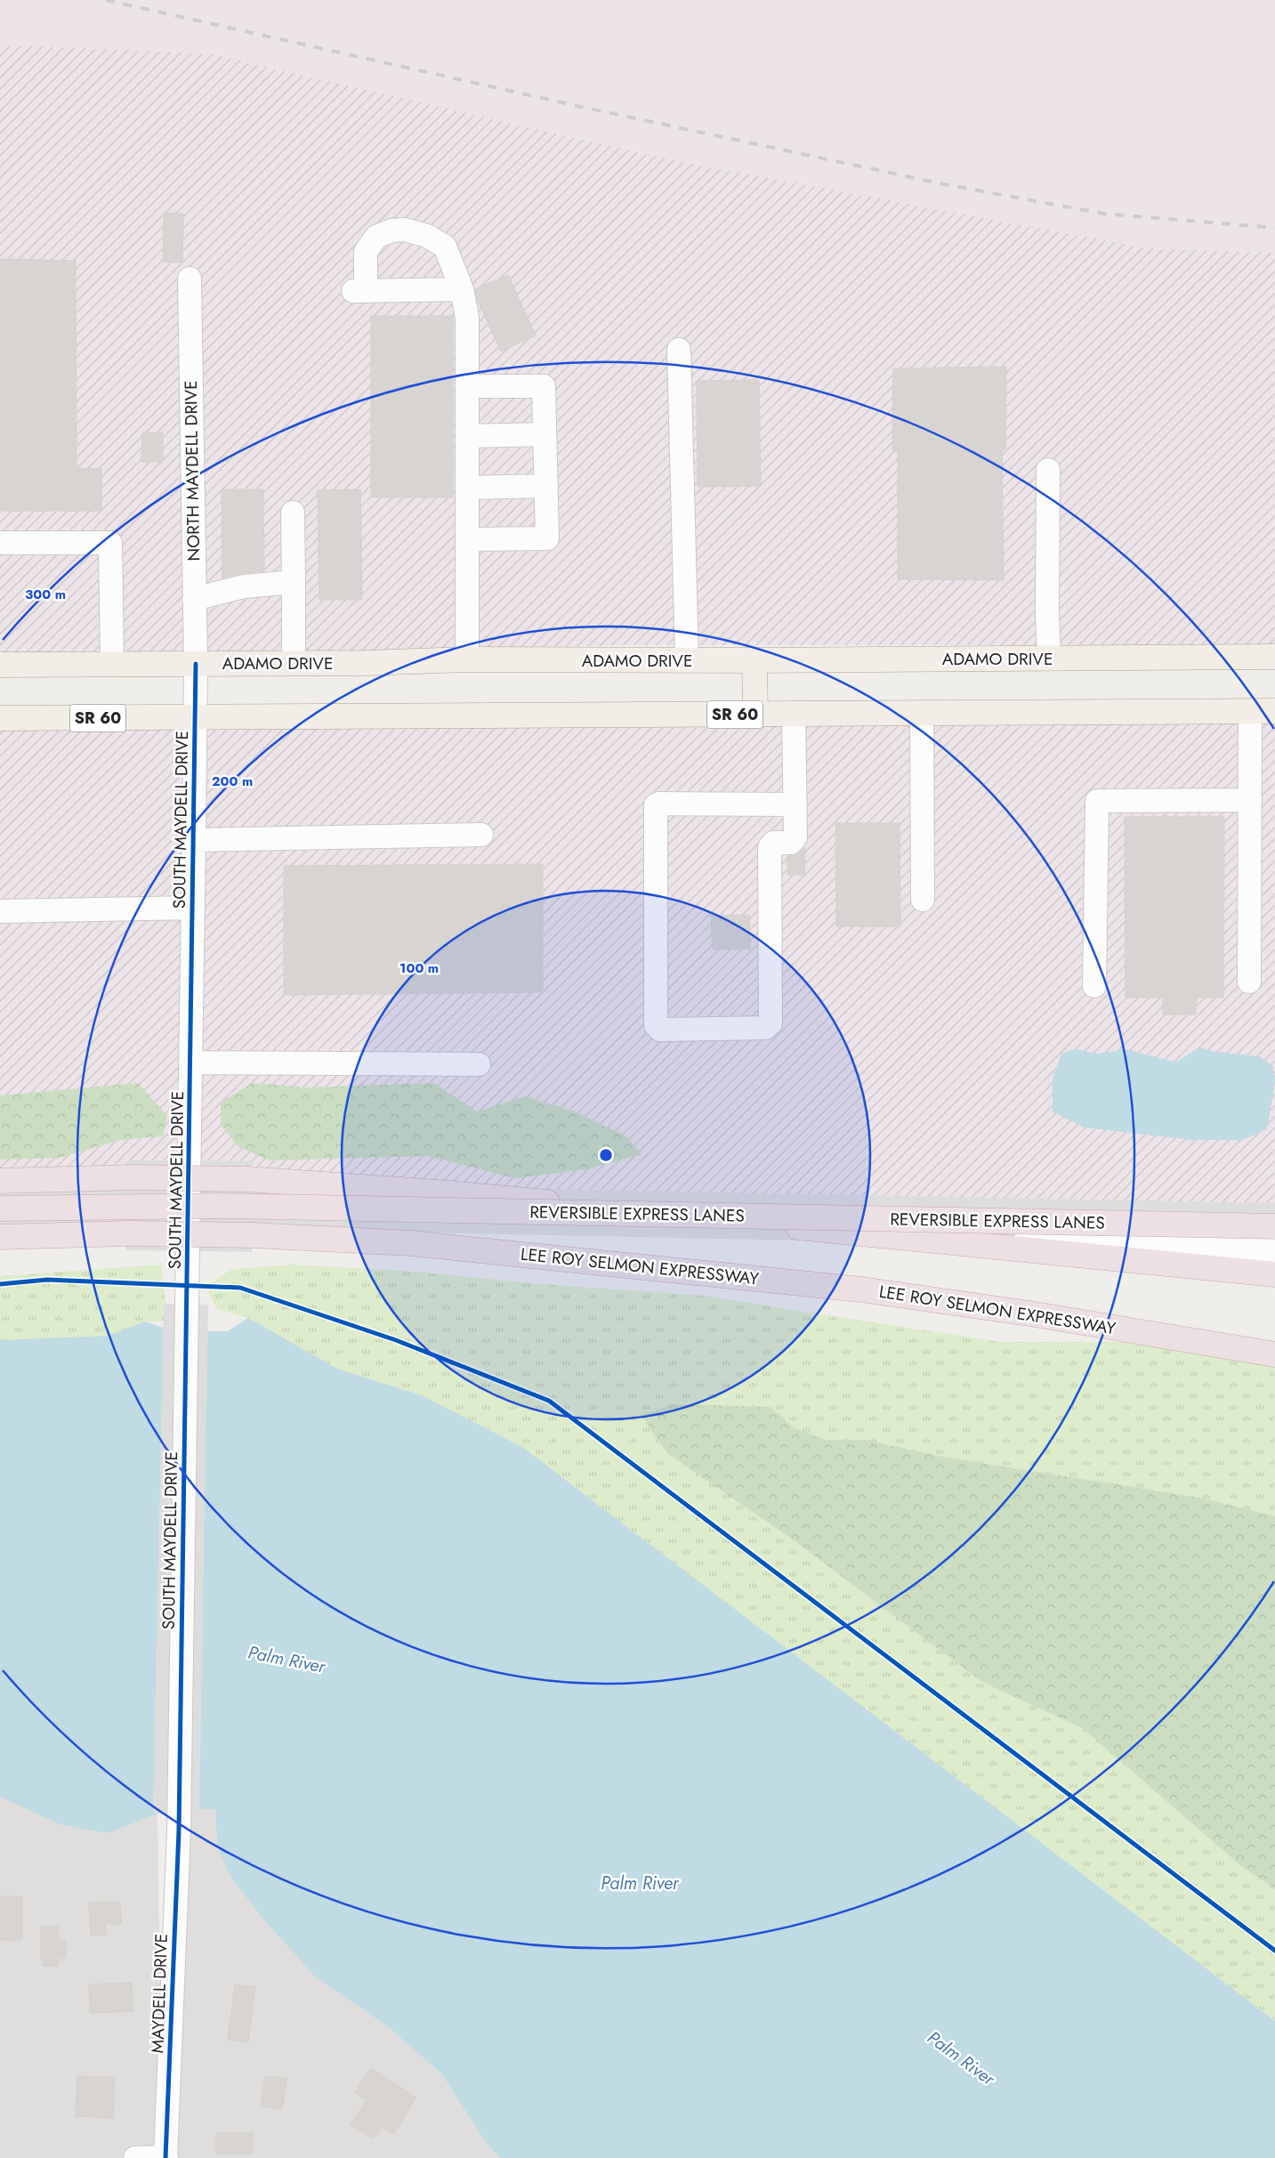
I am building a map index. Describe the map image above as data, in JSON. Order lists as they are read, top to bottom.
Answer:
{
  "streets": {
    "highway": ["REVERSIBLE EXPRESS LANES", "LEE ROY SELMON EXPRESSWAY"],
    "main road": ["ADAMO DRIVE", "SR 60"],
    "street": ["NORTH MAYDELL DRIVE", "SOUTH MAYDELL DRIVE", "MAYDELL DRIVE"]
  },
  "crossings": [
    ["NORTH MAYDELL DRIVE", "ADAMO DRIVE"],
    ["NORTH MAYDELL DRIVE", "SOUTH MAYDELL DRIVE"],
    ["ADAMO DRIVE", "SOUTH MAYDELL DRIVE"],
    ["SR 60", "SOUTH MAYDELL DRIVE"],
    ["SOUTH MAYDELL DRIVE", "MAYDELL DRIVE"]
  ],
  "water": ["Palm River"],
  "rings": ["300 m", "200 m", "100 m"]
}
